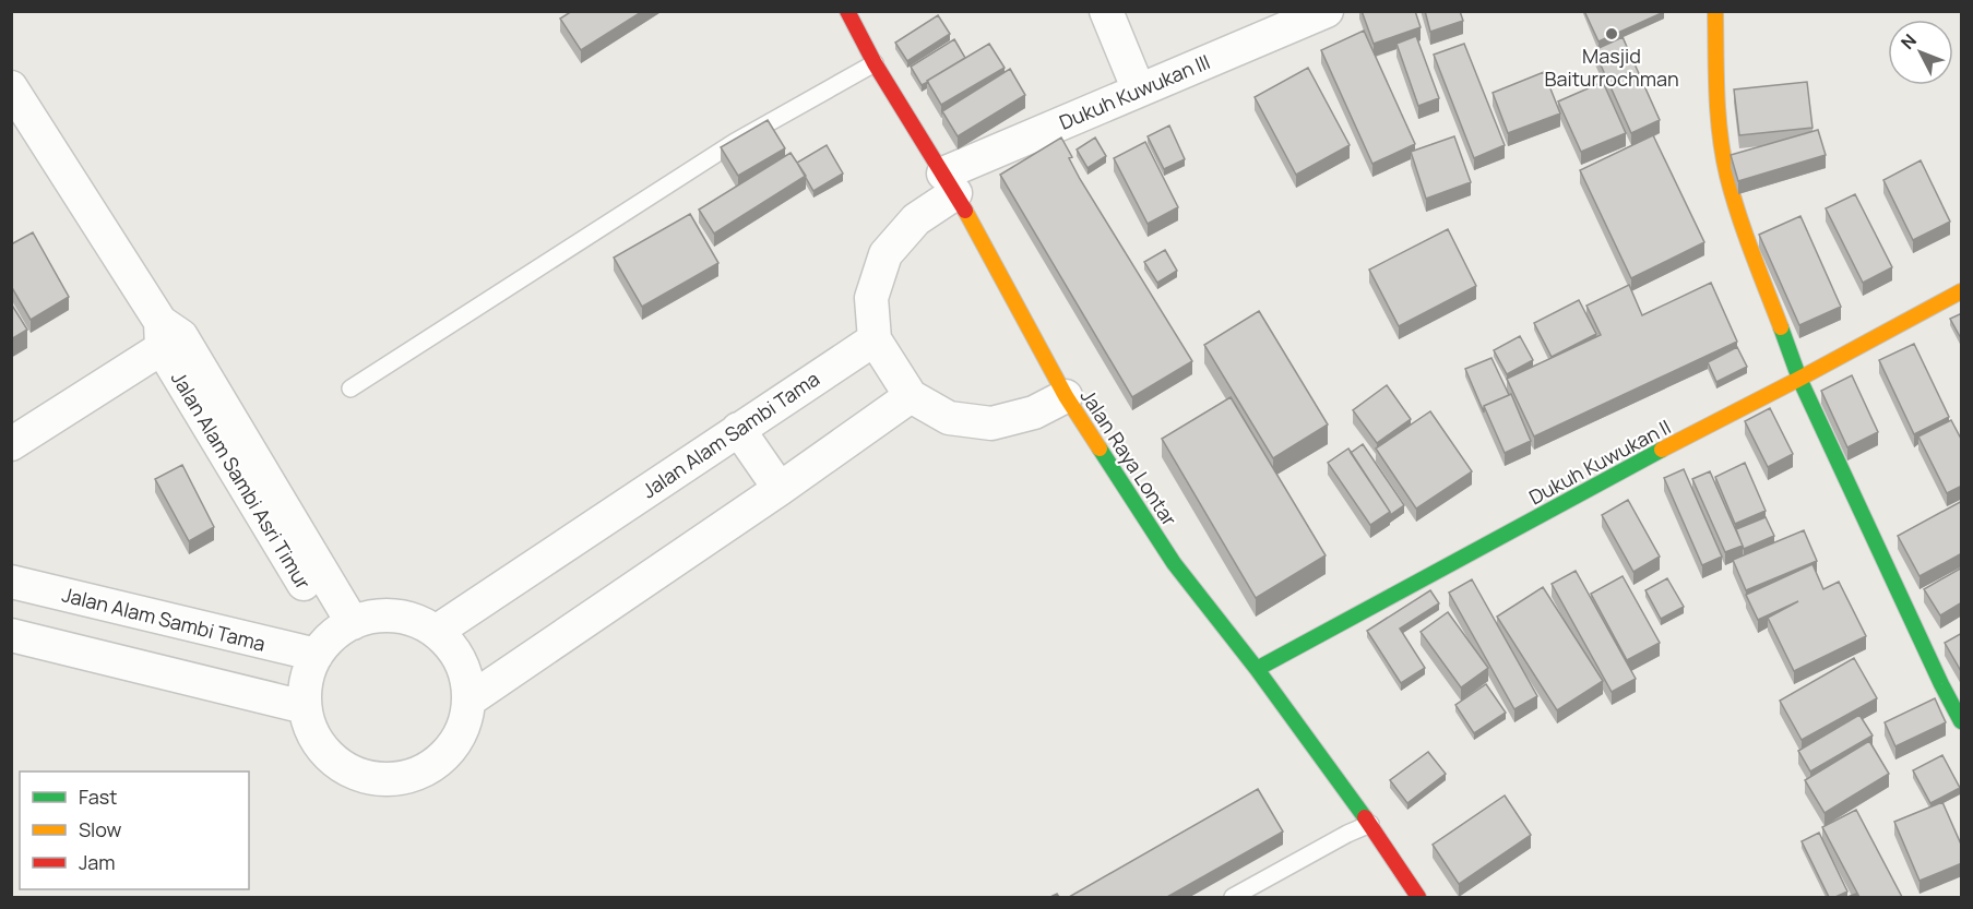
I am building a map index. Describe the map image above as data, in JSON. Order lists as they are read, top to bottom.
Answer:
{
  "streets": {
    "street": [
      "Dukuh Kuwukan III",
      "Jalan Alam Sambi Tama",
      "Jalan Raya Lontar",
      "Dukuh Kuwukan II",
      "Jalan Alam Sambi Asri Timur"
    ]
  },
  "crossings": [
    ["Dukuh Kuwukan III", "Jalan Raya Lontar"],
    ["Jalan Alam Sambi Tama", "Jalan Alam Sambi Asri Timur"],
    ["Jalan Raya Lontar", "Dukuh Kuwukan II"]
  ],
  "places": ["Masjid Baiturrochman"],
  "legend": ["Fast", "Slow", "Jam"],
  "north": "top left"
}
